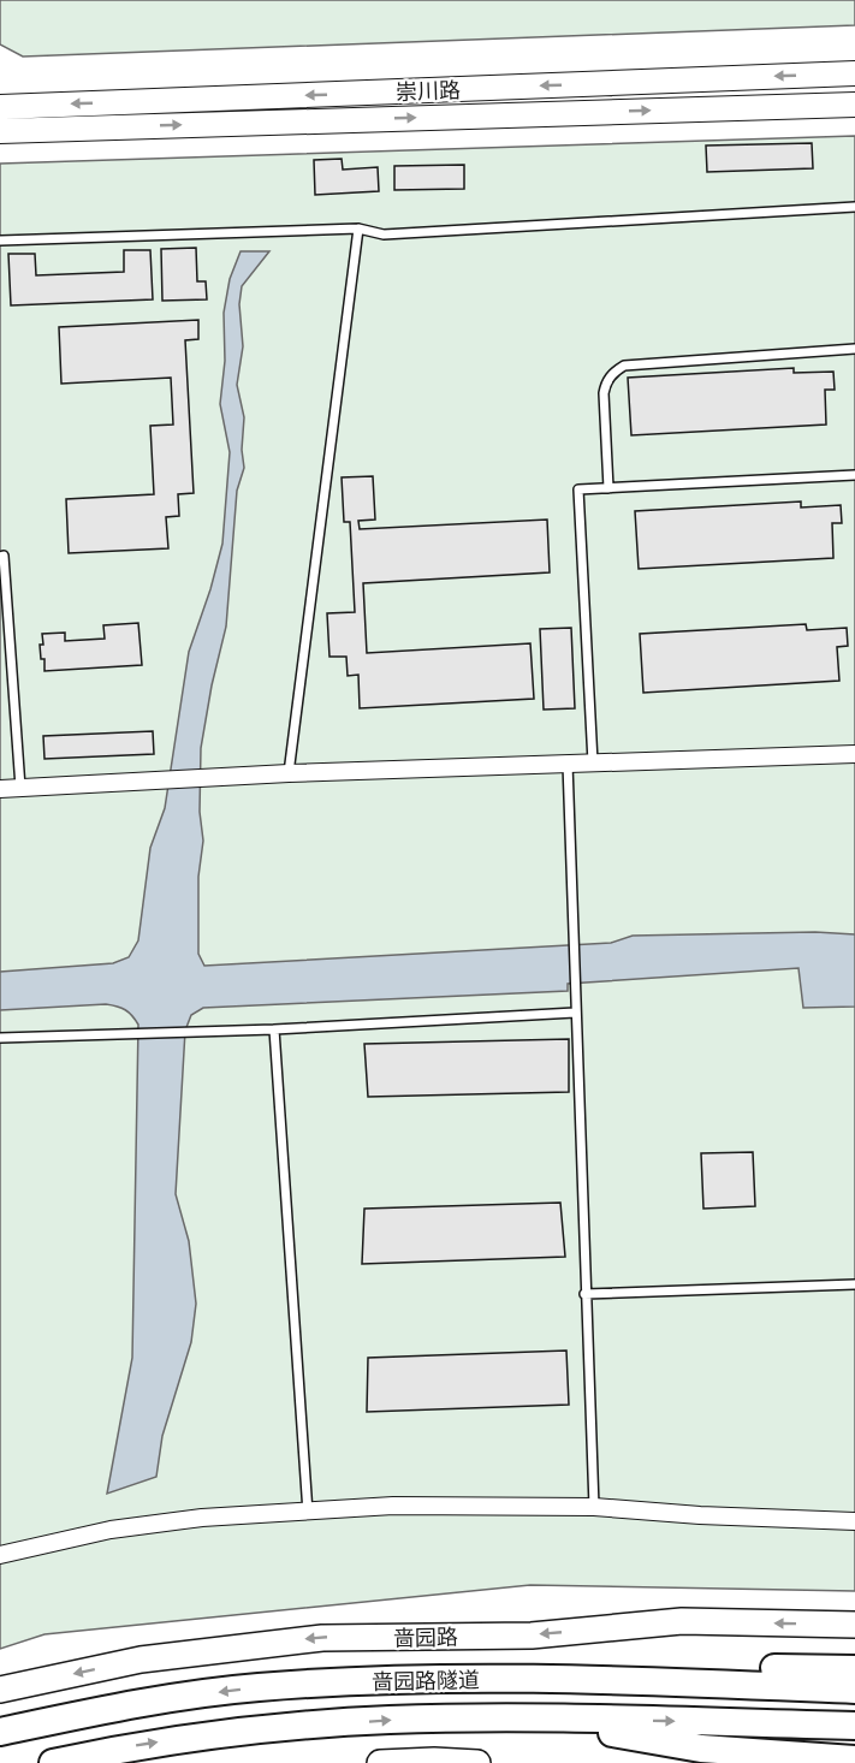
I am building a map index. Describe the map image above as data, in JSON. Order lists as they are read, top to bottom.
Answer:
{
  "streets": {
    "highway": ["啬园路隧道"],
    "main road": ["崇川路", "啬园路"]
  },
  "one_way": ["啬园路"]
}
